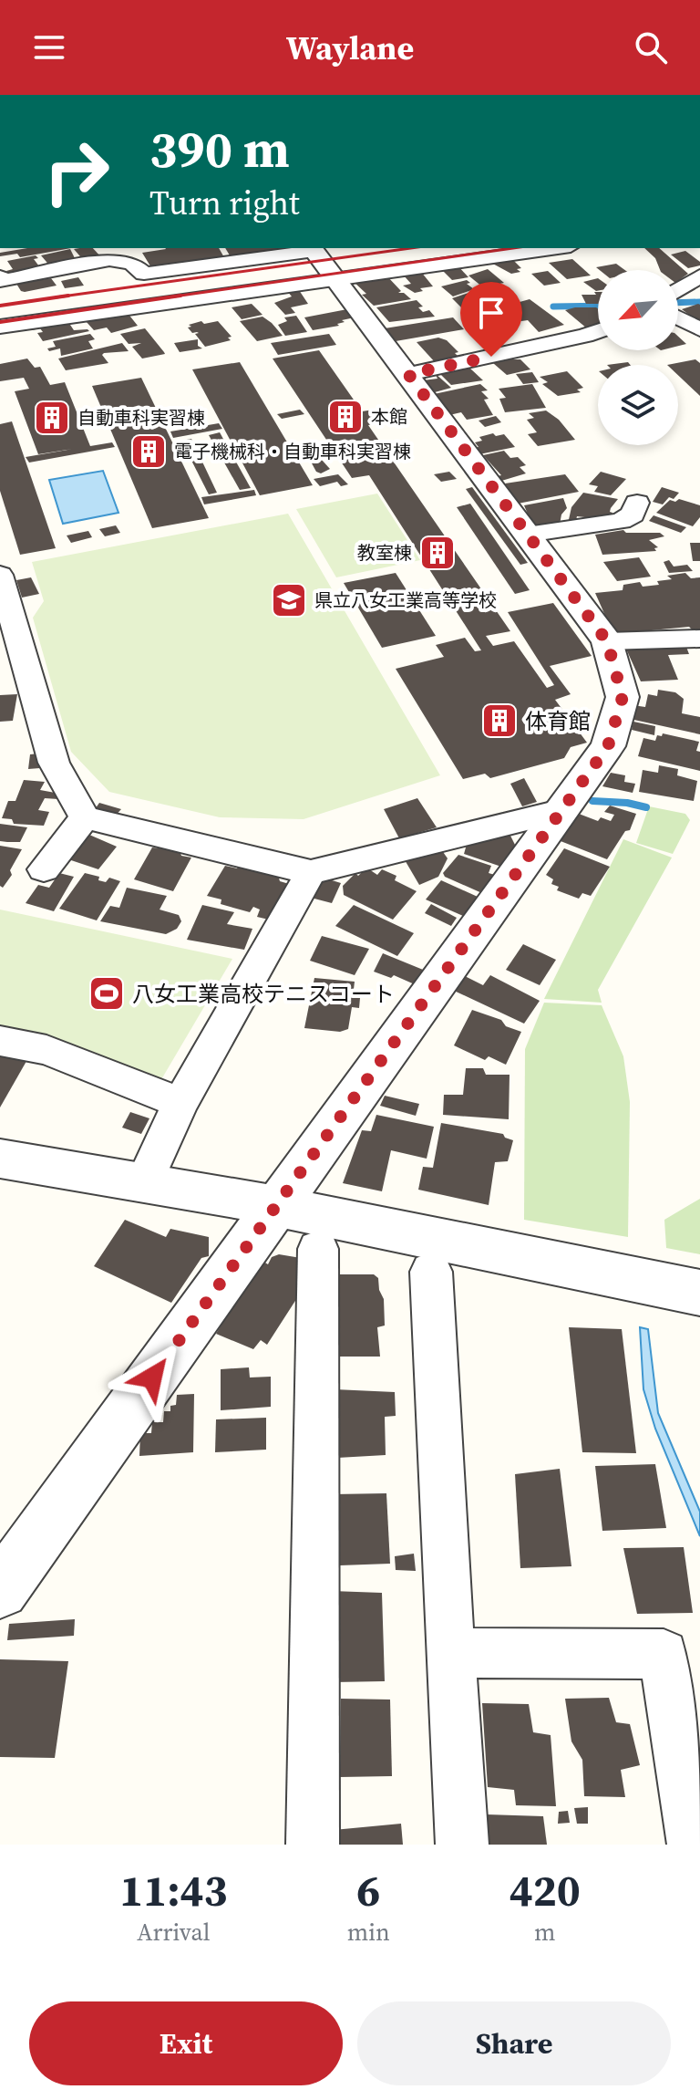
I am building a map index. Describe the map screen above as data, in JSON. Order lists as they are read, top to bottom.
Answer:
{
  "places": {
    "building": [
      "本館",
      "自動車科実習棟",
      "電子機械科・自動車科実習棟",
      "教室棟",
      "体育館"
    ],
    "school or university": ["県立八女工業高等学校"],
    "sports": ["八女工業高校テニスコート"]
  },
  "north": "bottom left",
  "page": {
    "header": "Waylane",
    "turn": ["390 m", "Turn right"],
    "eta": [
      "11:43",
      "Arrival",
      "6",
      "min",
      "420",
      "m"
    ],
    "buttons": ["Exit", "Share"]
  }
}
